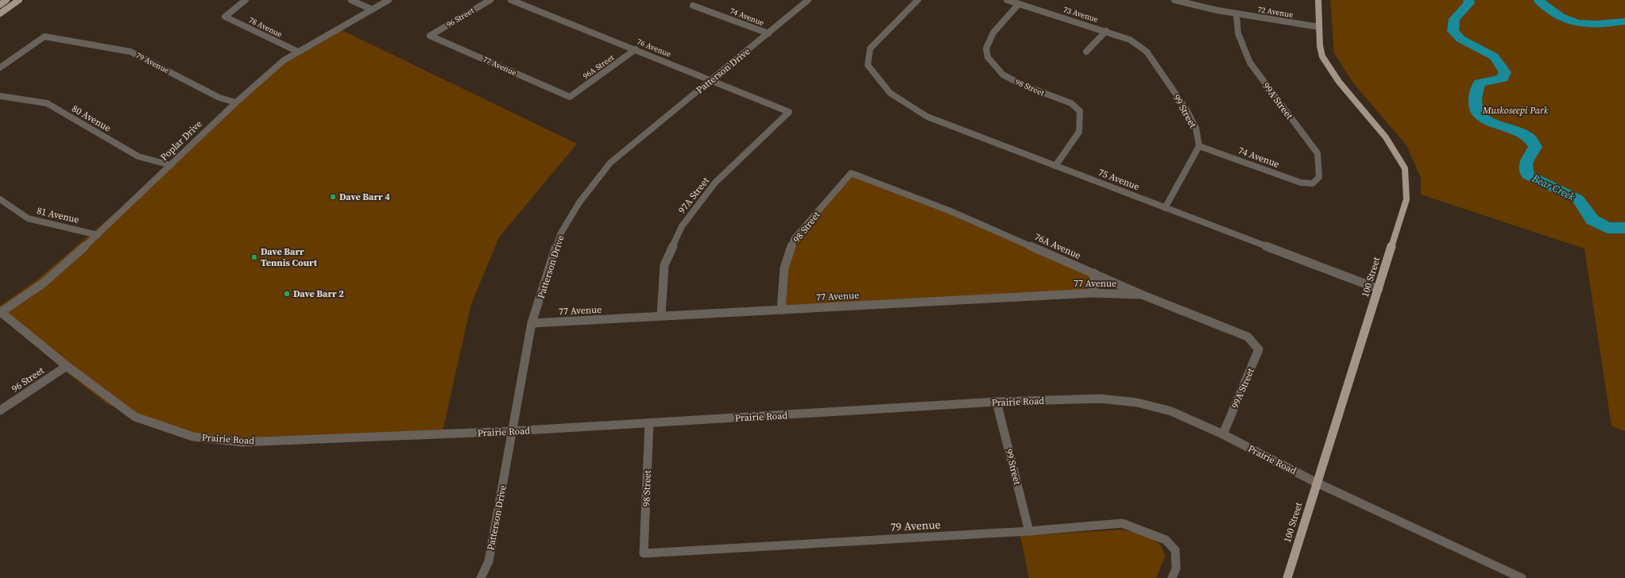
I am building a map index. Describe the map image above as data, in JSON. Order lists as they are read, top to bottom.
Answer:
{
  "streets": {
    "main road": ["100 Street"],
    "street": [
      "72 Avenue",
      "73 Avenue",
      "74 Avenue",
      "96 Street",
      "78 Avenue",
      "76 Avenue",
      "79 Avenue",
      "77 Avenue",
      "96A Street",
      "Patterson Drive",
      "98 Street",
      "99A Street",
      "99 Street",
      "80 Avenue",
      "Poplar Drive",
      "75 Avenue",
      "97A Street",
      "81 Avenue",
      "76A Avenue",
      "Prairie Road"
    ]
  },
  "crossings": [
    ["72 Avenue", "99A Street"],
    ["72 Avenue", "100 Street"],
    ["73 Avenue", "98 Street"],
    ["73 Avenue", "99 Street"],
    ["74 Avenue", "Patterson Drive"],
    ["74 Avenue", "99A Street"],
    ["74 Avenue", "99 Street"],
    ["96 Street", "77 Avenue"],
    ["96 Street", "Prairie Road"],
    ["78 Avenue", "Poplar Drive"],
    ["76 Avenue", "96A Street"],
    ["76 Avenue", "Patterson Drive"],
    ["76 Avenue", "97A Street"],
    ["79 Avenue", "98 Street"],
    ["79 Avenue", "99 Street"],
    ["79 Avenue", "Poplar Drive"],
    ["77 Avenue", "96A Street"],
    ["77 Avenue", "Patterson Drive"],
    ["77 Avenue", "98 Street"],
    ["77 Avenue", "97A Street"],
    ["77 Avenue", "76A Avenue"],
    ["Patterson Drive", "Prairie Road"],
    ["98 Street", "75 Avenue"],
    ["98 Street", "76A Avenue"],
    ["98 Street", "Prairie Road"],
    ["99A Street", "76A Avenue"],
    ["99A Street", "Prairie Road"],
    ["99 Street", "Prairie Road"],
    ["80 Avenue", "Poplar Drive"],
    ["Poplar Drive", "81 Avenue"],
    ["Poplar Drive", "Prairie Road"],
    ["75 Avenue", "100 Street"],
    ["100 Street", "Prairie Road"]
  ],
  "water": ["Bear Creek"],
  "parks": ["Muskoseepi Park"],
  "places": ["Dave Barr 4", "Dave Barr Tennis Court", "Dave Barr 2"]
}
